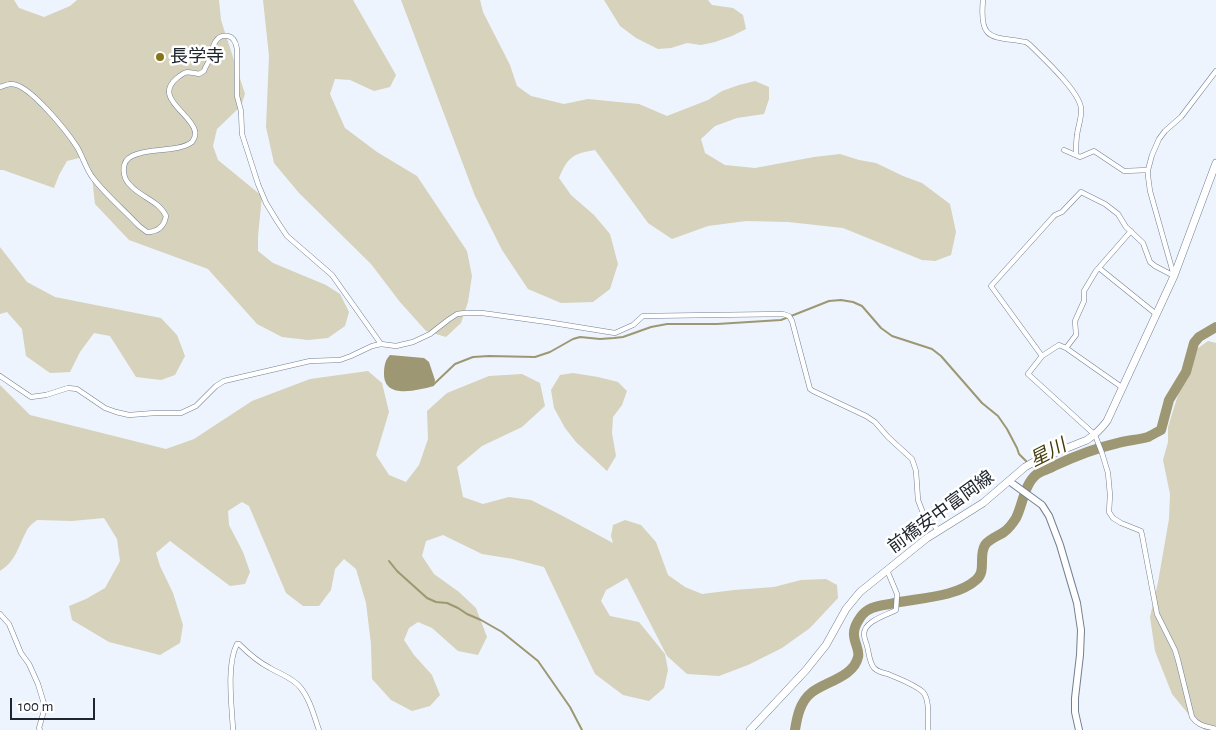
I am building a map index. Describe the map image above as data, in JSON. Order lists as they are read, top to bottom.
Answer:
{
  "streets": {
    "main road": ["前橋安中富岡線"]
  },
  "water": ["星川"],
  "places": ["長学寺"],
  "scale_bar": "100 m"
}
